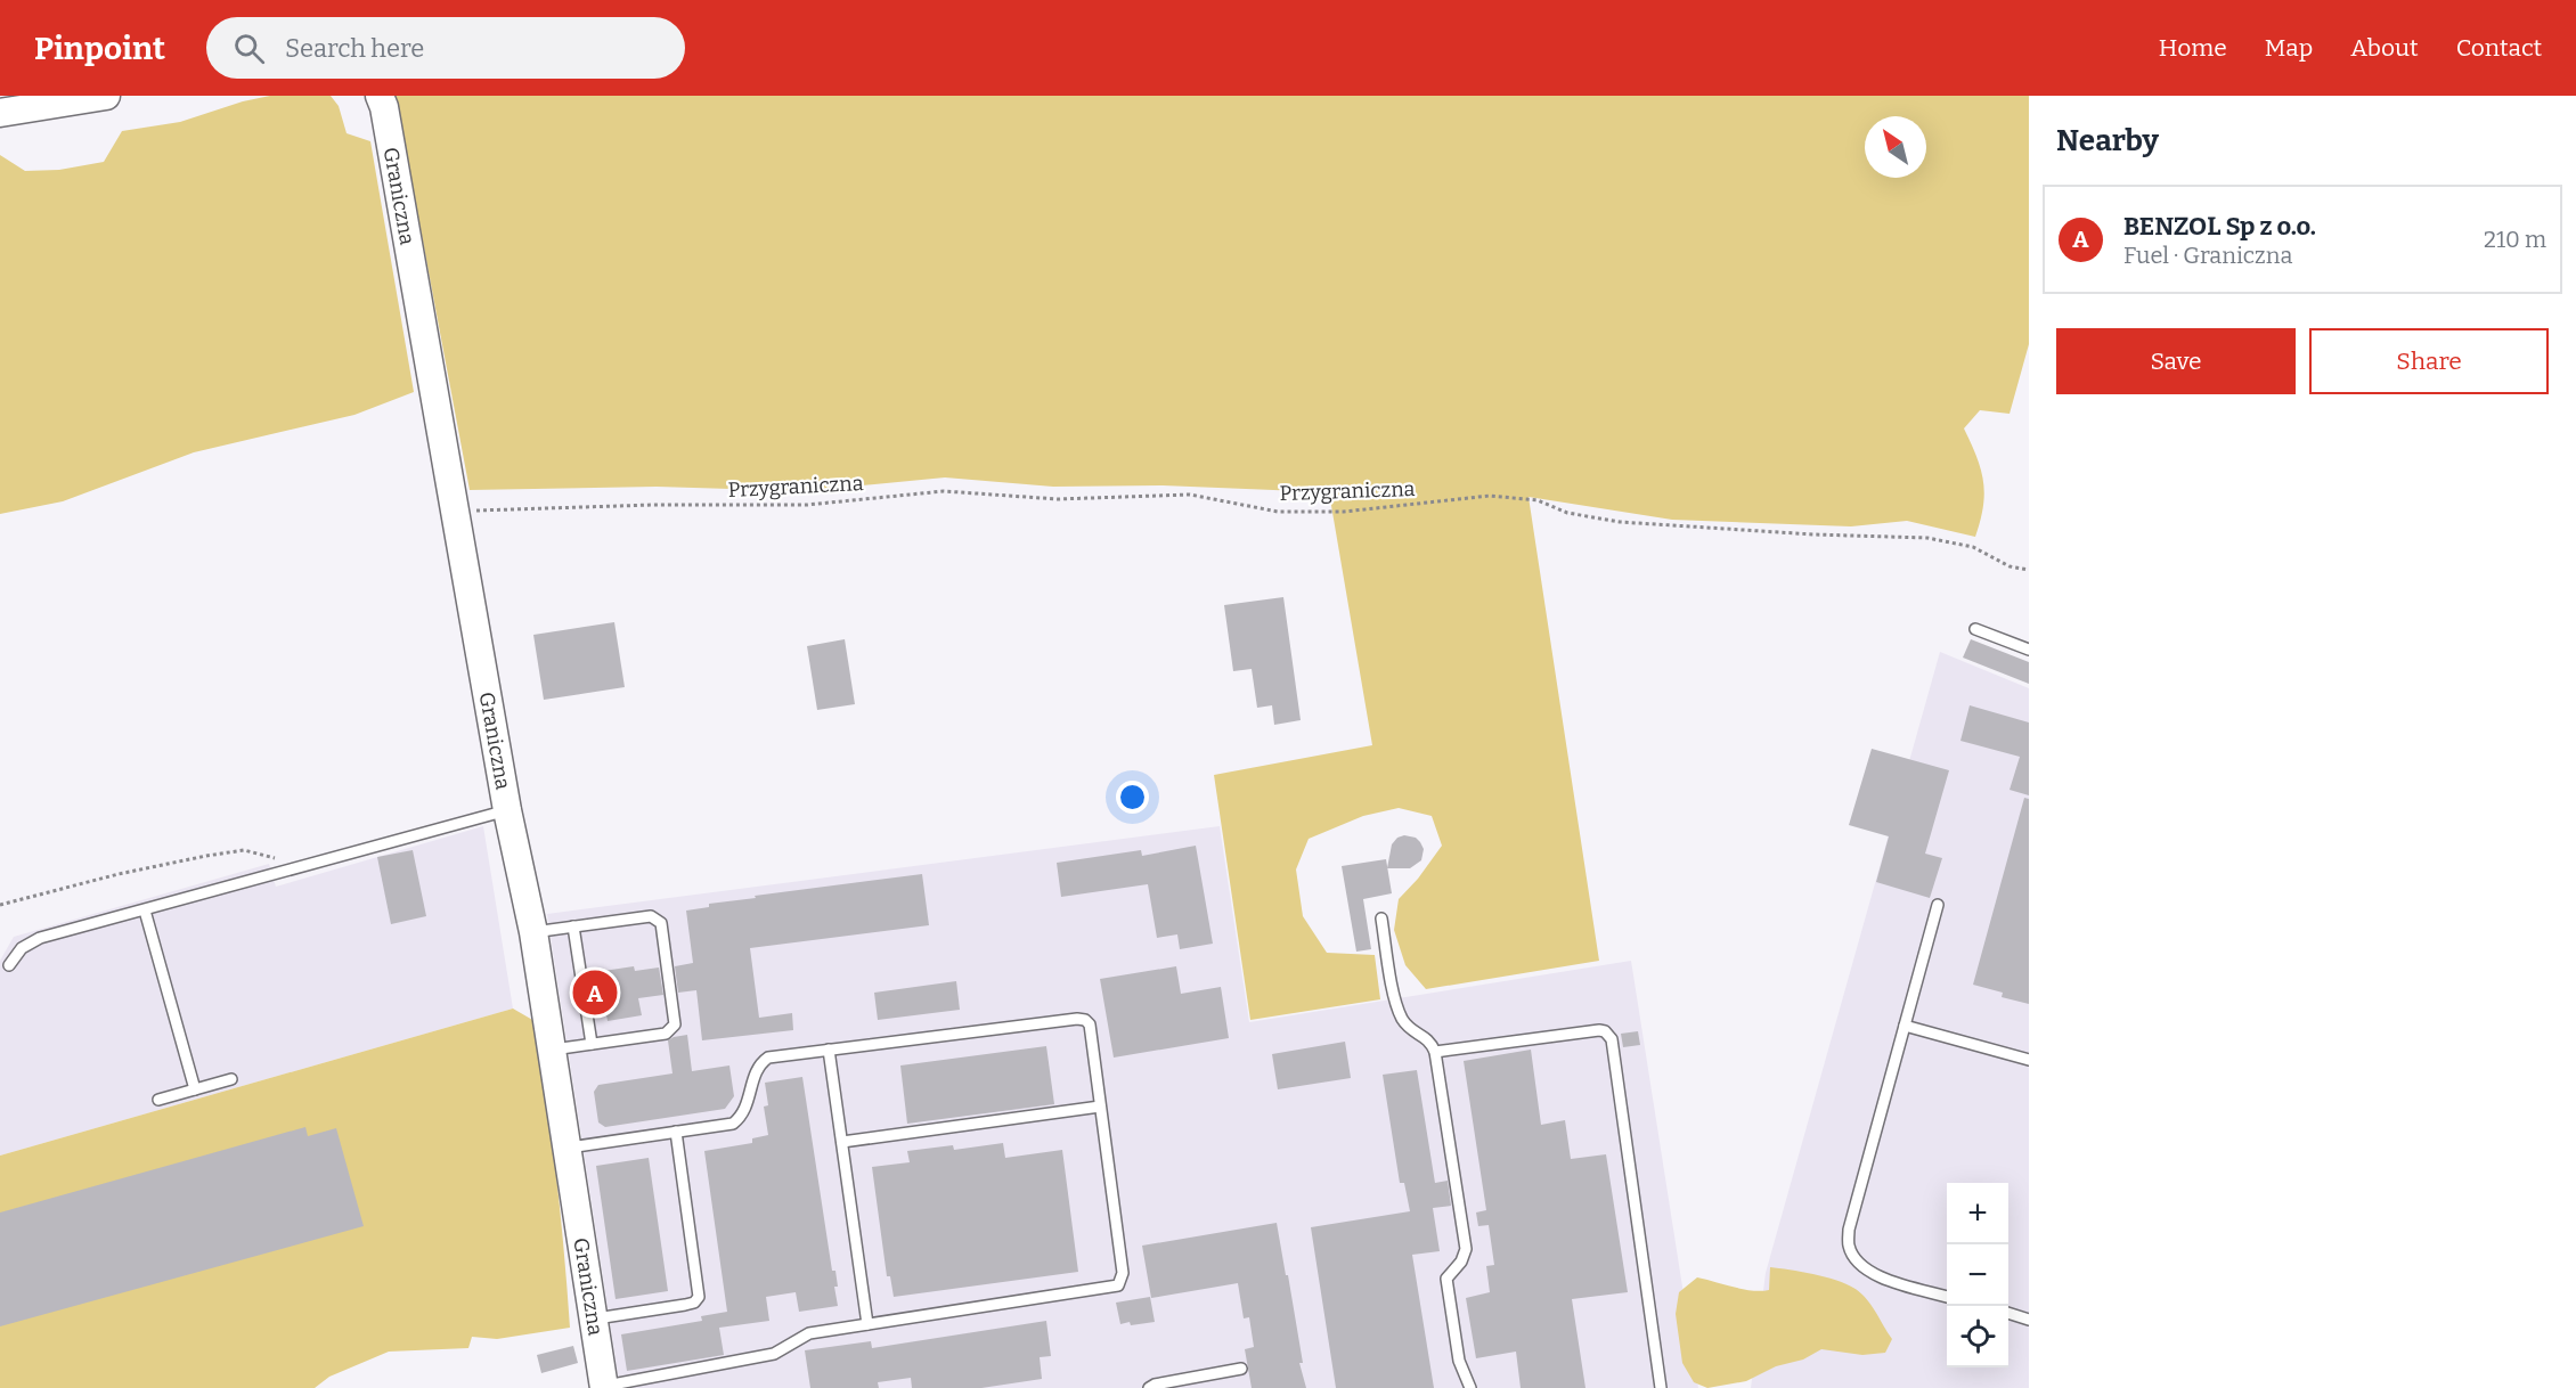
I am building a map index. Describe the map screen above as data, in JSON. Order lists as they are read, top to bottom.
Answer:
{
  "streets": {
    "street": ["Graniczna"],
    "path": ["Przygraniczna"]
  },
  "crossings": [
    ["Graniczna", "Przygraniczna"]
  ],
  "north": "top left",
  "page": {
    "header": "Pinpoint",
    "search": "Search here",
    "nav": [
      "Home",
      "Map",
      "About",
      "Contact"
    ],
    "heading": "Nearby",
    "list": [
      {
        "mark": "A",
        "name": "BENZOL Sp z o.o.",
        "note": "Fuel · Graniczna",
        "value": "210 m"
      }
    ],
    "buttons": ["Save", "Share"],
    "pins": "A",
    "map_buttons": ["+", "−"]
  }
}
